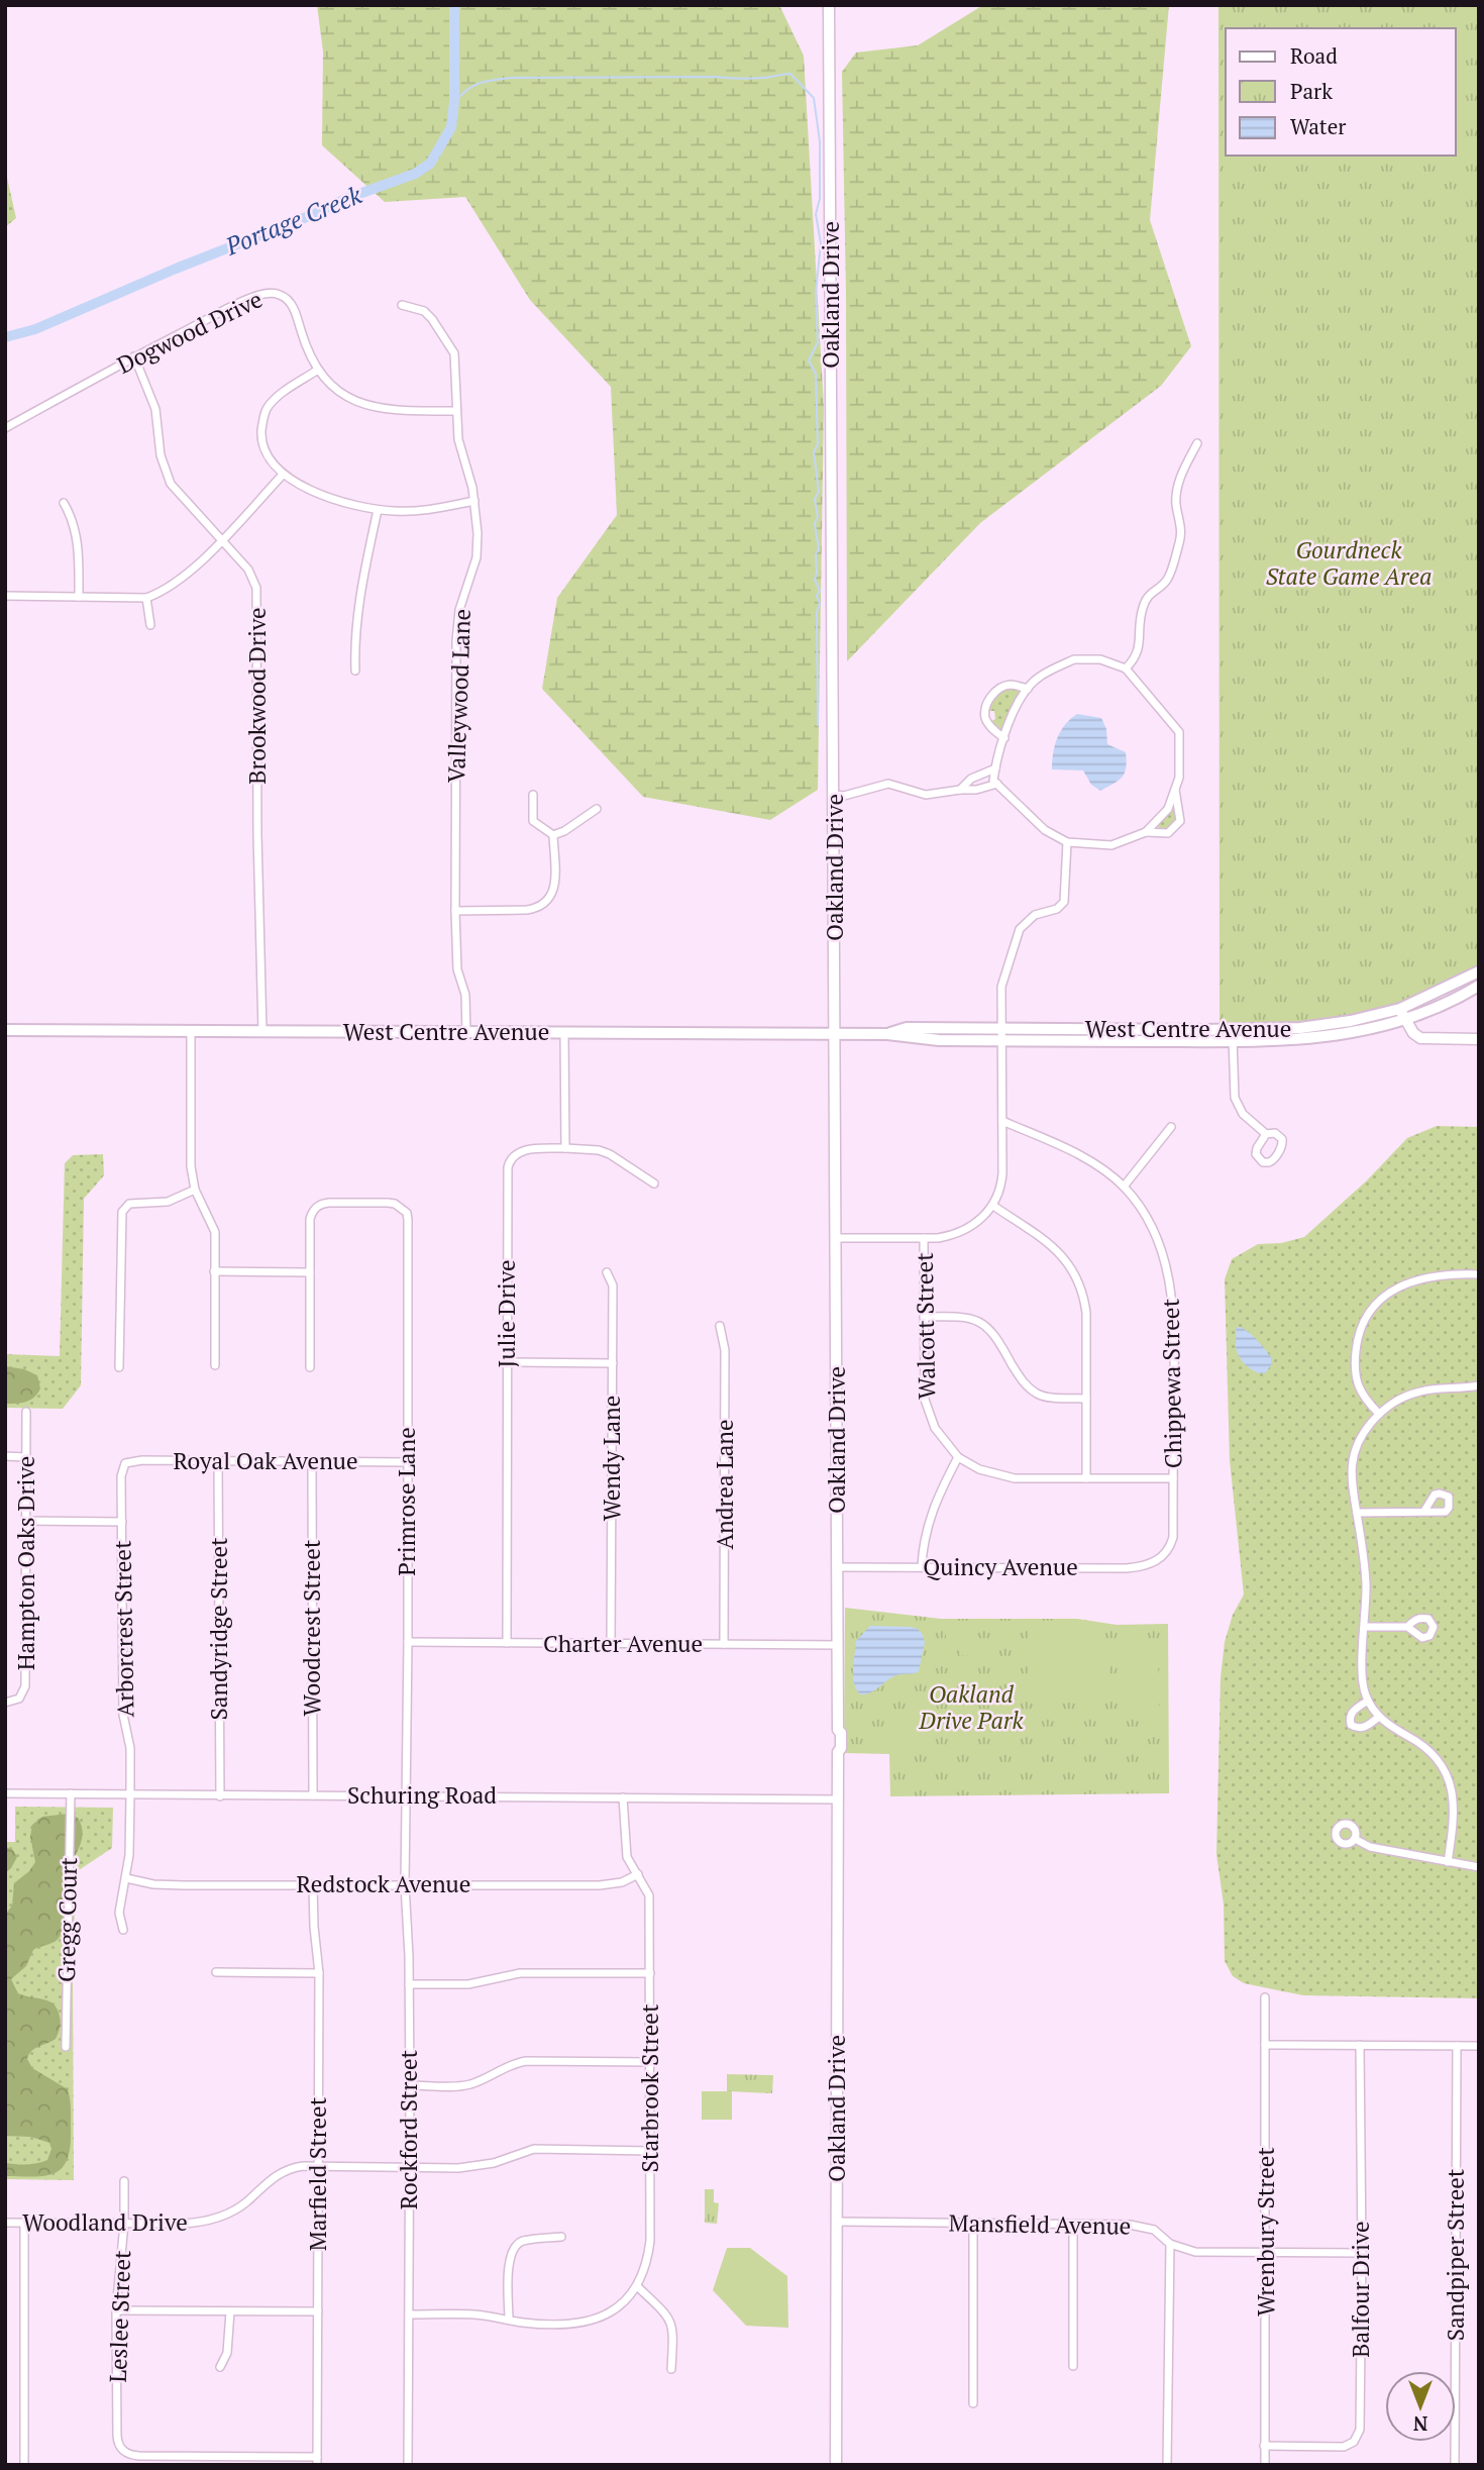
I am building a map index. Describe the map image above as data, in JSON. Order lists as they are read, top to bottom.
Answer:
{
  "streets": {
    "main road": ["Oakland Drive", "West Centre Avenue"],
    "street": [
      "Dogwood Drive",
      "Brookwood Drive",
      "Valleywood Lane",
      "Julie Drive",
      "Walcott Street",
      "Chippewa Street",
      "Wendy Lane",
      "Royal Oak Avenue",
      "Andrea Lane",
      "Primrose Lane",
      "Hampton Oaks Drive",
      "Quincy Avenue",
      "Woodcrest Street",
      "Arborcrest Street",
      "Sandyridge Street",
      "Charter Avenue",
      "Schuring Road",
      "Redstock Avenue",
      "Gregg Court",
      "Starbrook Street",
      "Rockford Street",
      "Marfield Street",
      "Woodland Drive",
      "Mansfield Avenue",
      "Wrenbury Street",
      "Sandpiper Street",
      "Balfour Drive",
      "Leslee Street"
    ]
  },
  "crossings": [
    ["Oakland Drive", "West Centre Avenue"],
    ["Oakland Drive", "Quincy Avenue"],
    ["Oakland Drive", "Charter Avenue"],
    ["Oakland Drive", "Schuring Road"],
    ["Oakland Drive", "Mansfield Avenue"],
    ["Dogwood Drive", "Brookwood Drive"],
    ["Dogwood Drive", "Valleywood Lane"],
    ["Brookwood Drive", "West Centre Avenue"],
    ["Valleywood Lane", "West Centre Avenue"],
    ["Julie Drive", "Charter Avenue"],
    ["Chippewa Street", "Quincy Avenue"],
    ["Wendy Lane", "Charter Avenue"],
    ["Royal Oak Avenue", "Primrose Lane"],
    ["Royal Oak Avenue", "Woodcrest Street"],
    ["Royal Oak Avenue", "Arborcrest Street"],
    ["Royal Oak Avenue", "Sandyridge Street"],
    ["Andrea Lane", "Charter Avenue"],
    ["Primrose Lane", "Charter Avenue"],
    ["Primrose Lane", "Schuring Road"],
    ["Primrose Lane", "Rockford Street"],
    ["Woodcrest Street", "Schuring Road"],
    ["Arborcrest Street", "Schuring Road"],
    ["Arborcrest Street", "Redstock Avenue"],
    ["Sandyridge Street", "Schuring Road"],
    ["Schuring Road", "Gregg Court"],
    ["Schuring Road", "Starbrook Street"],
    ["Schuring Road", "Rockford Street"],
    ["Redstock Avenue", "Starbrook Street"],
    ["Redstock Avenue", "Rockford Street"],
    ["Redstock Avenue", "Marfield Street"],
    ["Starbrook Street", "Woodland Drive"],
    ["Rockford Street", "Woodland Drive"],
    ["Marfield Street", "Woodland Drive"],
    ["Marfield Street", "Leslee Street"],
    ["Woodland Drive", "Leslee Street"],
    ["Mansfield Avenue", "Wrenbury Street"],
    ["Mansfield Avenue", "Balfour Drive"],
    ["Wrenbury Street", "Balfour Drive"]
  ],
  "water": ["Portage Creek"],
  "parks": ["Gourdneck State Game Area", "Oakland Drive Park"],
  "legend": ["Road", "Park", "Water"],
  "north": "bottom"
}
